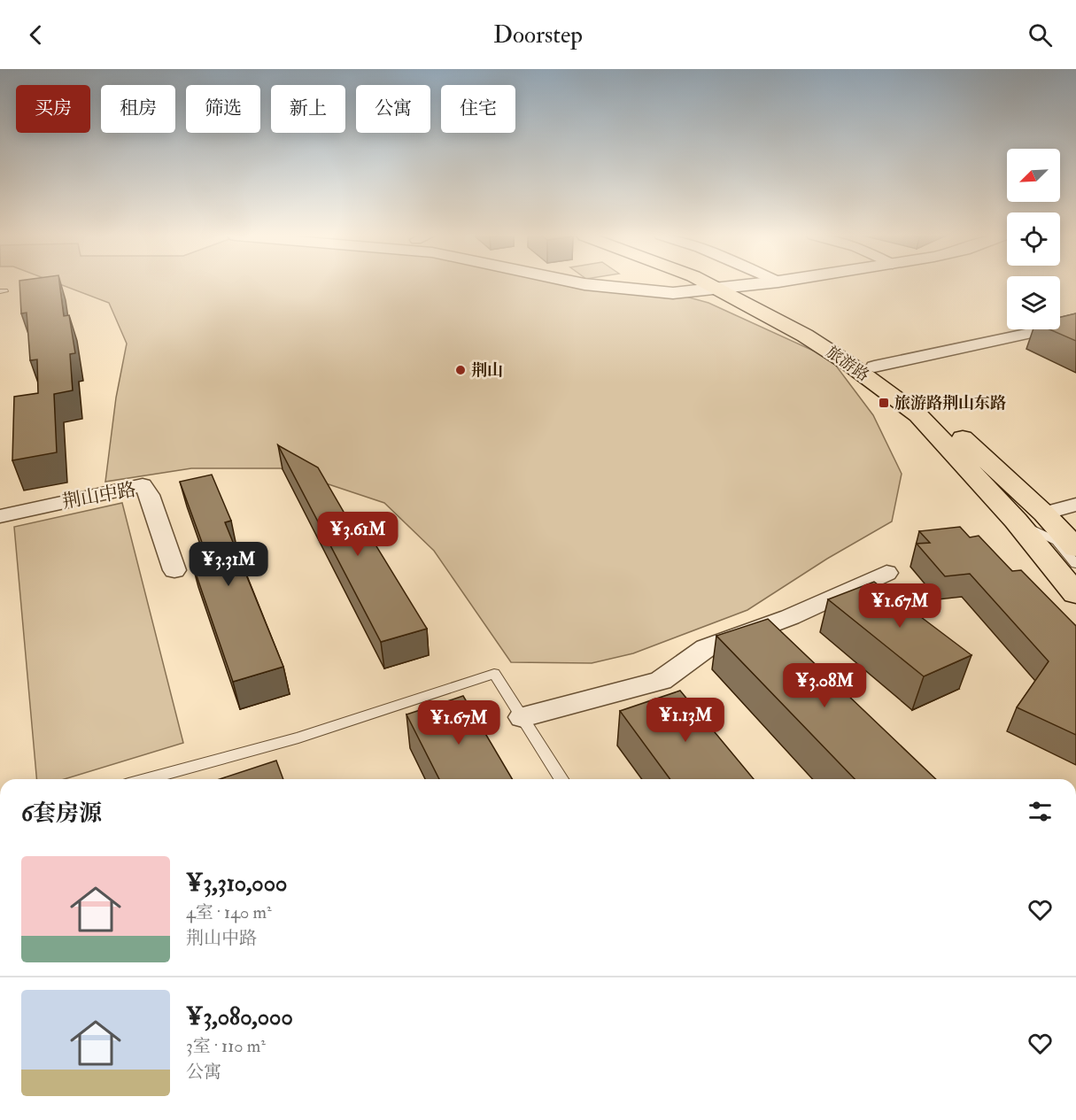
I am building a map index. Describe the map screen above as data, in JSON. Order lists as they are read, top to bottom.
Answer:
{
  "streets": {
    "main road": ["旅游路"],
    "street": ["荆山中路"]
  },
  "places": {
    "other": ["荆山"],
    "transit": ["旅游路荆山东路"]
  },
  "north": "bottom left",
  "page": {
    "header": "Doorstep",
    "chip": [
      "买房",
      "租房",
      "筛选",
      "新上",
      "公寓",
      "住宅"
    ],
    "price": [
      "¥3.61M",
      "¥3.31M",
      "¥1.67M",
      "¥3.08M",
      "¥1.13M",
      "¥1.67M"
    ],
    "heading": "6套房源",
    "list": [
      {
        "name": "¥3,310,000",
        "note": "4室 · 140 m² · 荆山中路"
      },
      {
        "name": "¥3,080,000",
        "note": "3室 · 110 m² · 公寓"
      }
    ]
  }
}
